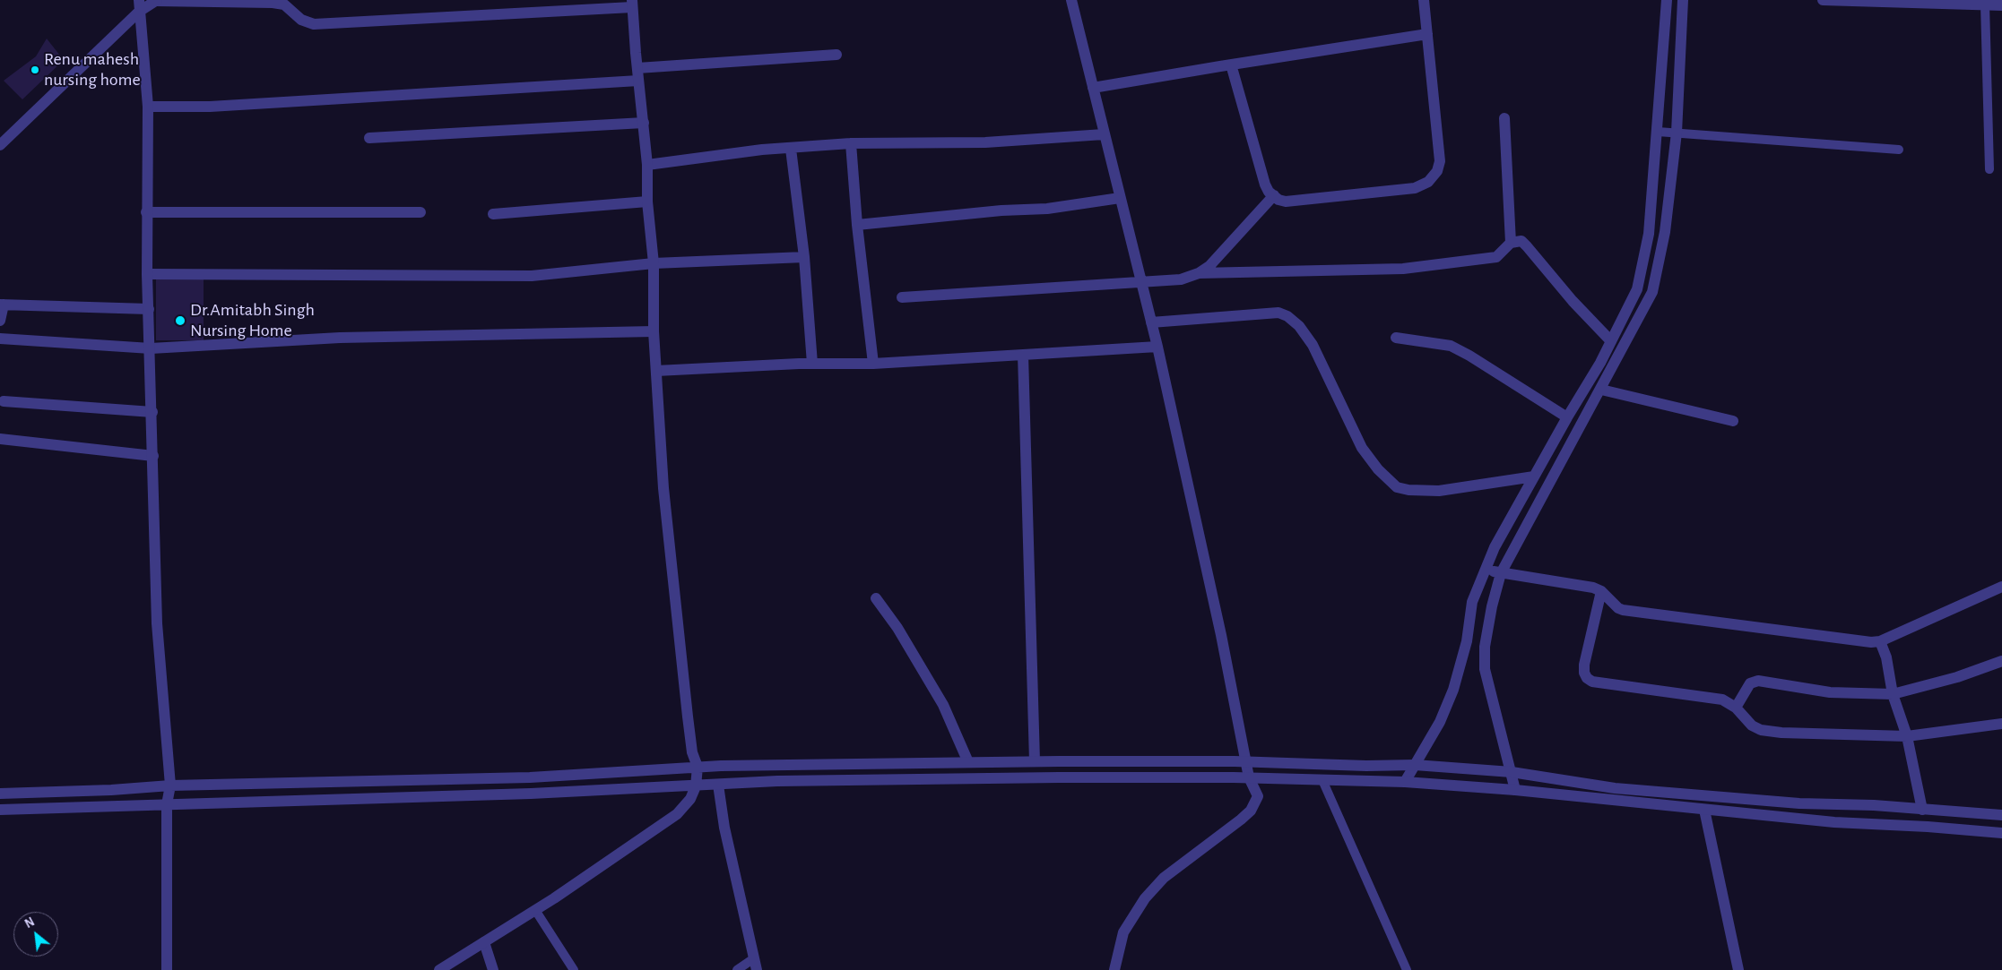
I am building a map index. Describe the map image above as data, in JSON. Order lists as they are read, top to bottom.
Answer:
{
  "places": ["Renu mahesh nursing home", "Dr.Amitabh Singh Nursing Home"],
  "north": "top left"
}
